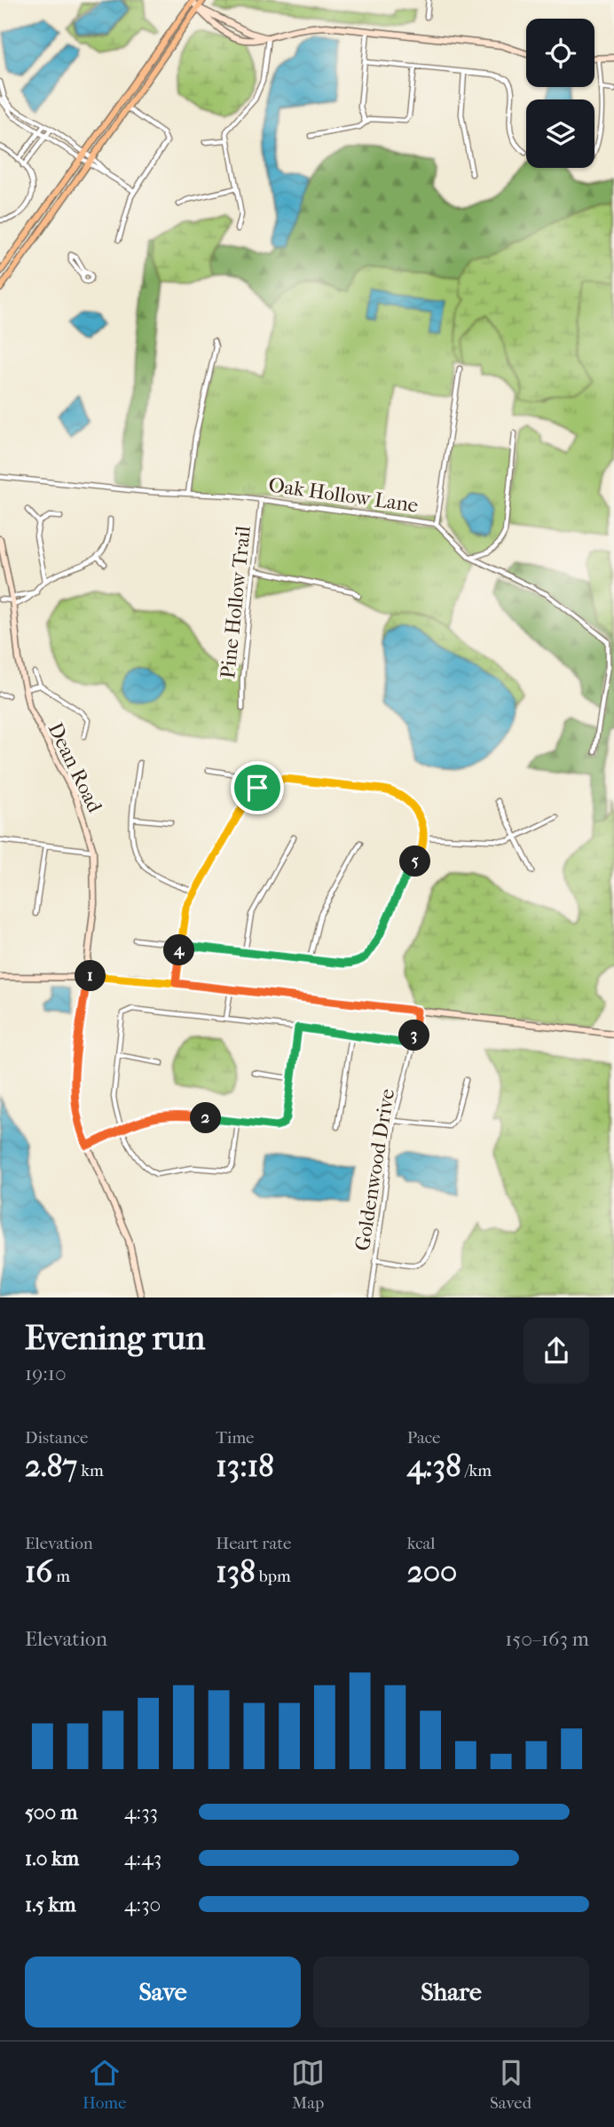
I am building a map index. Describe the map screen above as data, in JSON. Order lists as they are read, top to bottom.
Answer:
{
  "streets": {
    "street": [
      "Oak Hollow Lane",
      "Pine Hollow Trail",
      "Dean Road",
      "Goldenwood Drive"
    ]
  },
  "crossings": [
    ["Oak Hollow Lane", "Pine Hollow Trail"]
  ],
  "page": {
    "pins": [
      "5",
      "4",
      "1",
      "3",
      "2"
    ],
    "heading": ["Evening run", "19:10"],
    "stats": [
      ["Distance", "2.87 km"],
      ["Time", "13:18"],
      ["Pace", "4:38 /km"],
      ["Elevation", "16 m"],
      ["Heart rate", "138 bpm"],
      ["kcal", "200"]
    ],
    "chart": ["Elevation", "150–163 m"],
    "list": [
      {
        "name": "500 m",
        "note": "4:33"
      },
      {
        "name": "1.0 km",
        "note": "4:43"
      },
      {
        "name": "1.5 km",
        "note": "4:30"
      }
    ],
    "buttons": ["Save", "Share"],
    "tabs": ["Home", "Map", "Saved"]
  }
}
